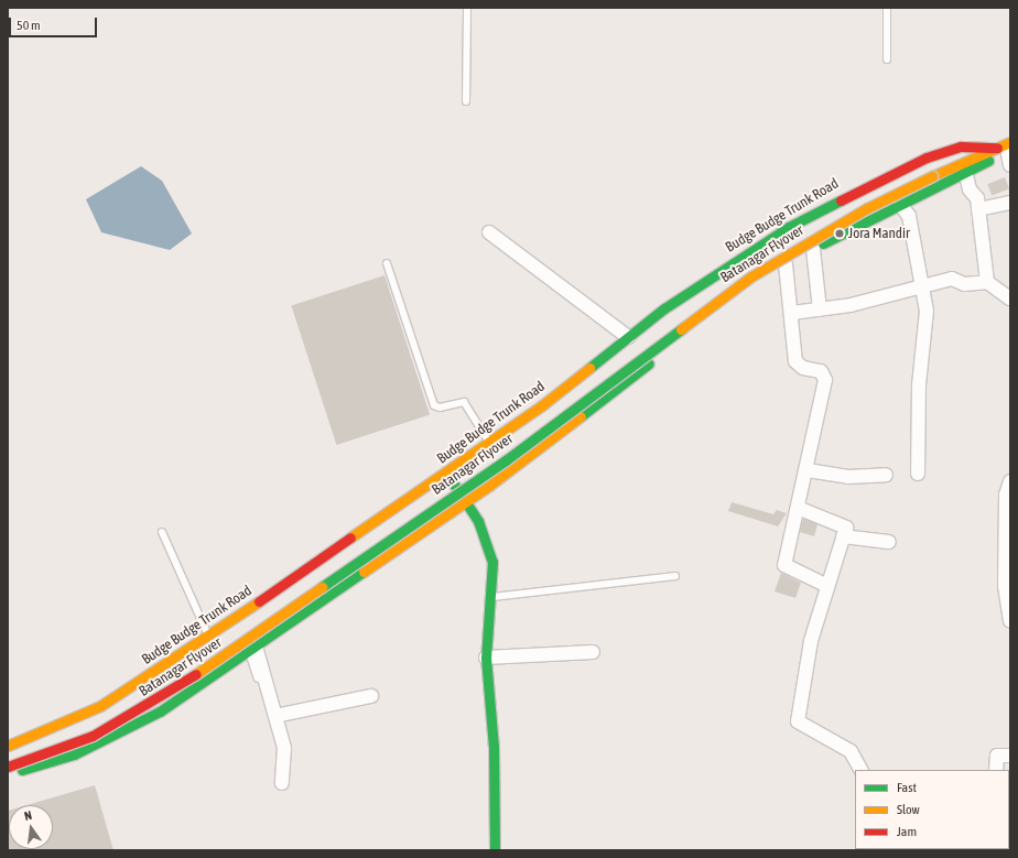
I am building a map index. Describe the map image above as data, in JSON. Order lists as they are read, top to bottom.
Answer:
{
  "streets": {
    "street": ["Budge Budge Trunk Road", "Batanagar Flyover"]
  },
  "places": ["Jora Mandir"],
  "legend": ["Fast", "Slow", "Jam"],
  "scale_bar": "50 m",
  "north": "top"
}
